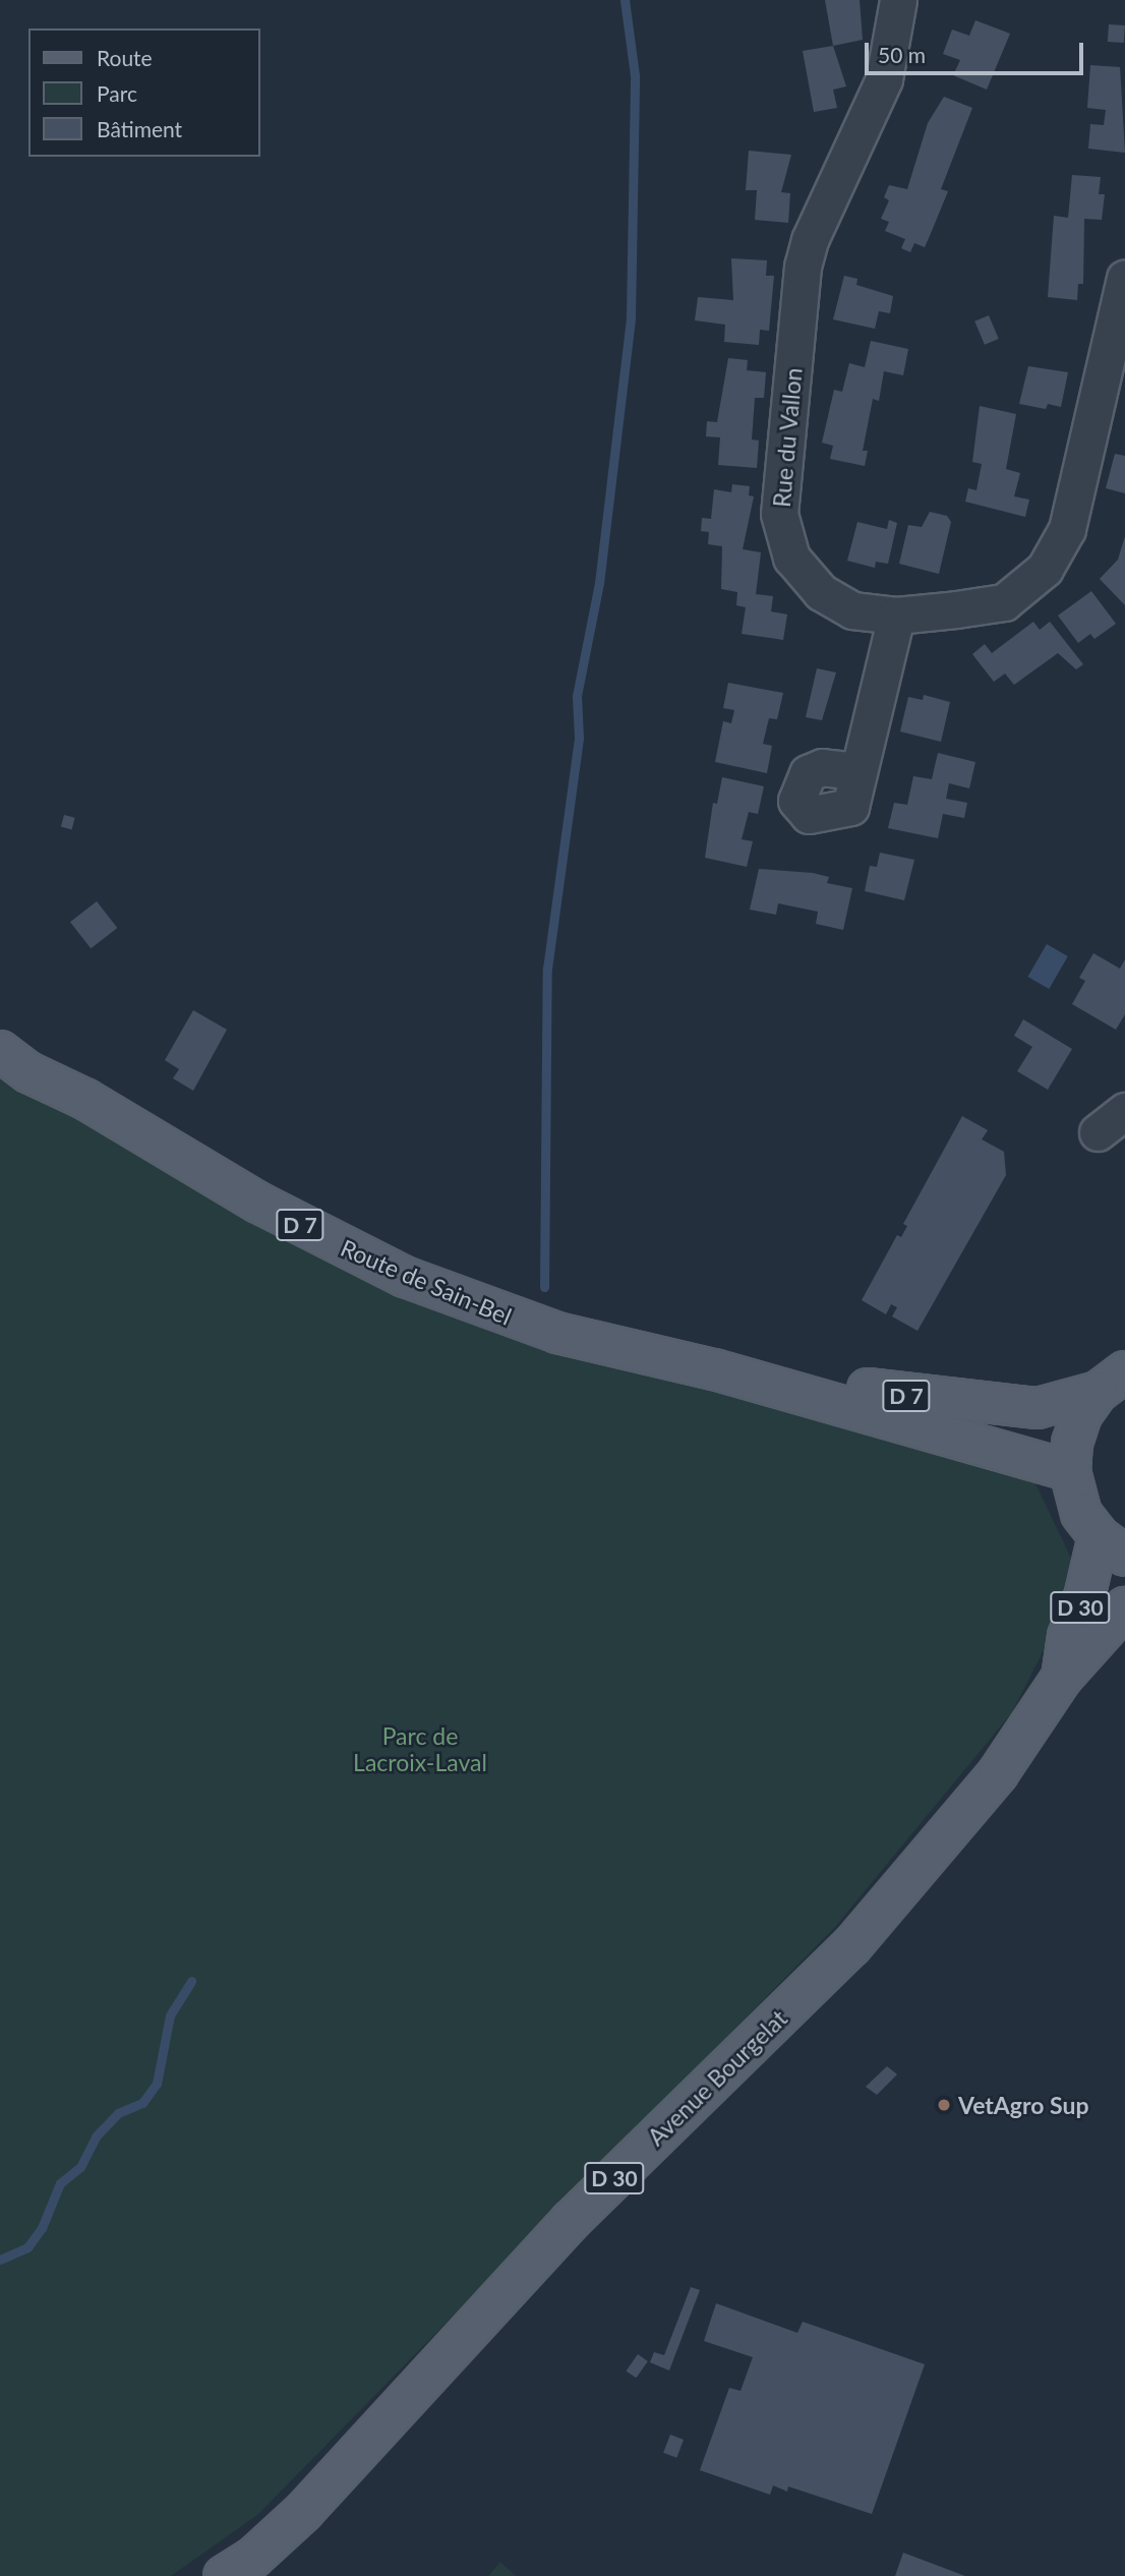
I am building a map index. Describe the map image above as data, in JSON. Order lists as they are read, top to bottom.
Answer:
{
  "streets": {
    "main road": [
      "D 7",
      "Route de Sain-Bel",
      "D 30",
      "Avenue Bourgelat"
    ],
    "street": ["Rue du Vallon"]
  },
  "parks": ["Parc de Lacroix-Laval"],
  "places": ["VetAgro Sup"],
  "legend": ["Route", "Parc", "Bâtiment"],
  "scale_bar": "50 m"
}
